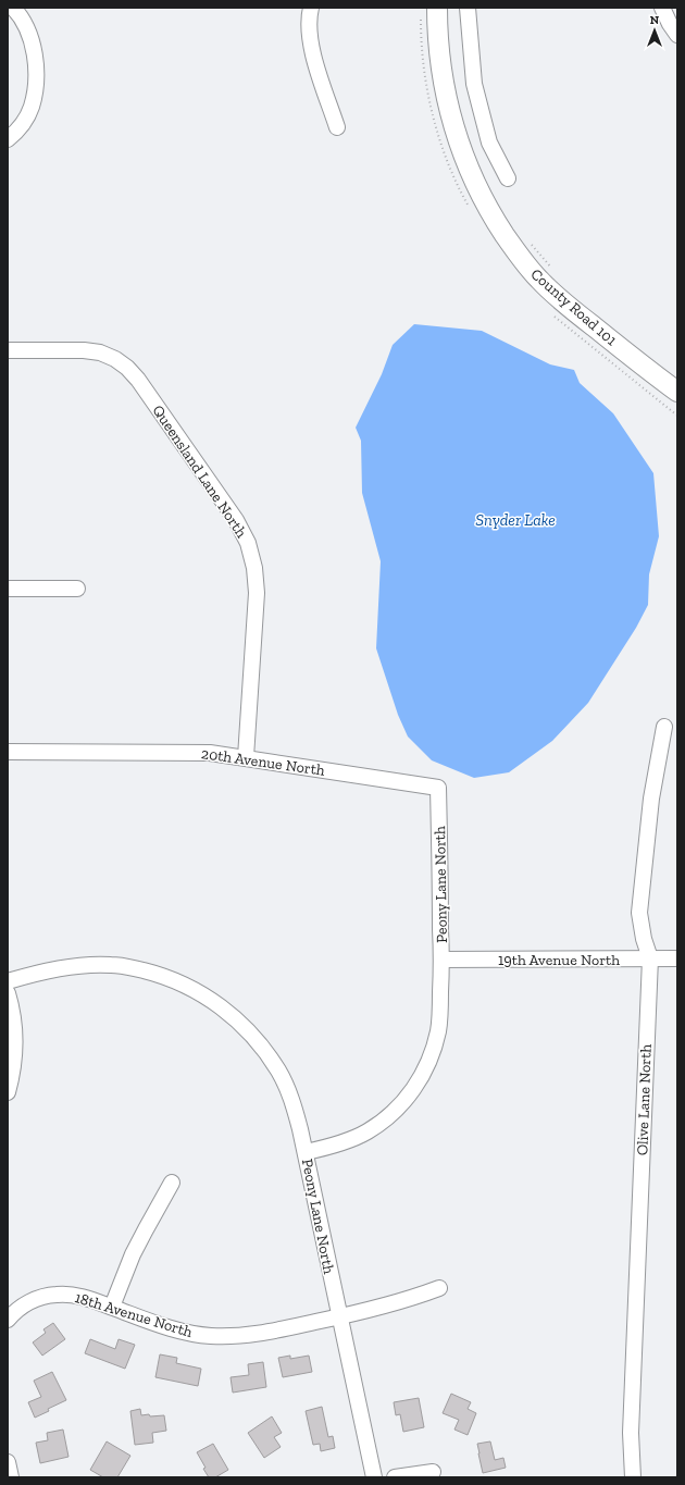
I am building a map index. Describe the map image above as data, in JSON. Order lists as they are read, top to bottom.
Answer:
{
  "streets": {
    "main road": ["County Road 101"],
    "street": [
      "Queensland Lane North",
      "20th Avenue North",
      "Peony Lane North",
      "19th Avenue North",
      "Olive Lane North",
      "18th Avenue North"
    ]
  },
  "crossings": [
    ["Queensland Lane North", "20th Avenue North"],
    ["20th Avenue North", "Peony Lane North"],
    ["Peony Lane North", "19th Avenue North"],
    ["Peony Lane North", "18th Avenue North"],
    ["19th Avenue North", "Olive Lane North"]
  ],
  "water": ["Snyder Lake"],
  "north": "top"
}
